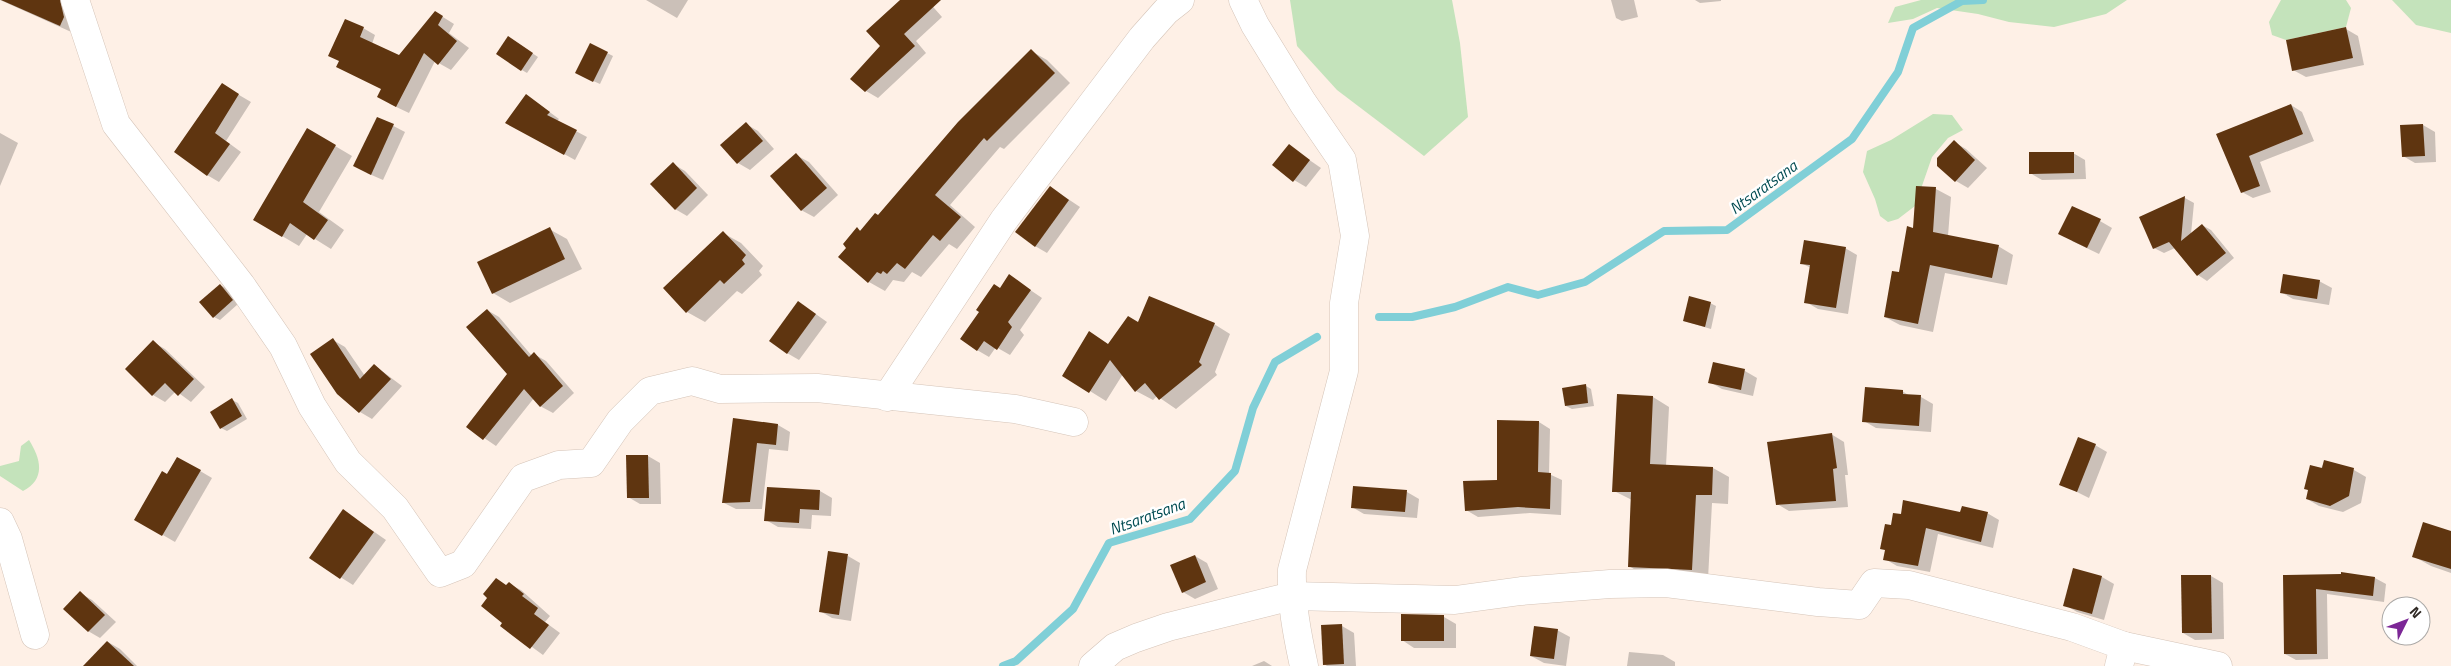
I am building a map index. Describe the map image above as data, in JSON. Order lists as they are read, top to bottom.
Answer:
{
  "water": ["Ntsaratsana"],
  "north": "top right"
}
